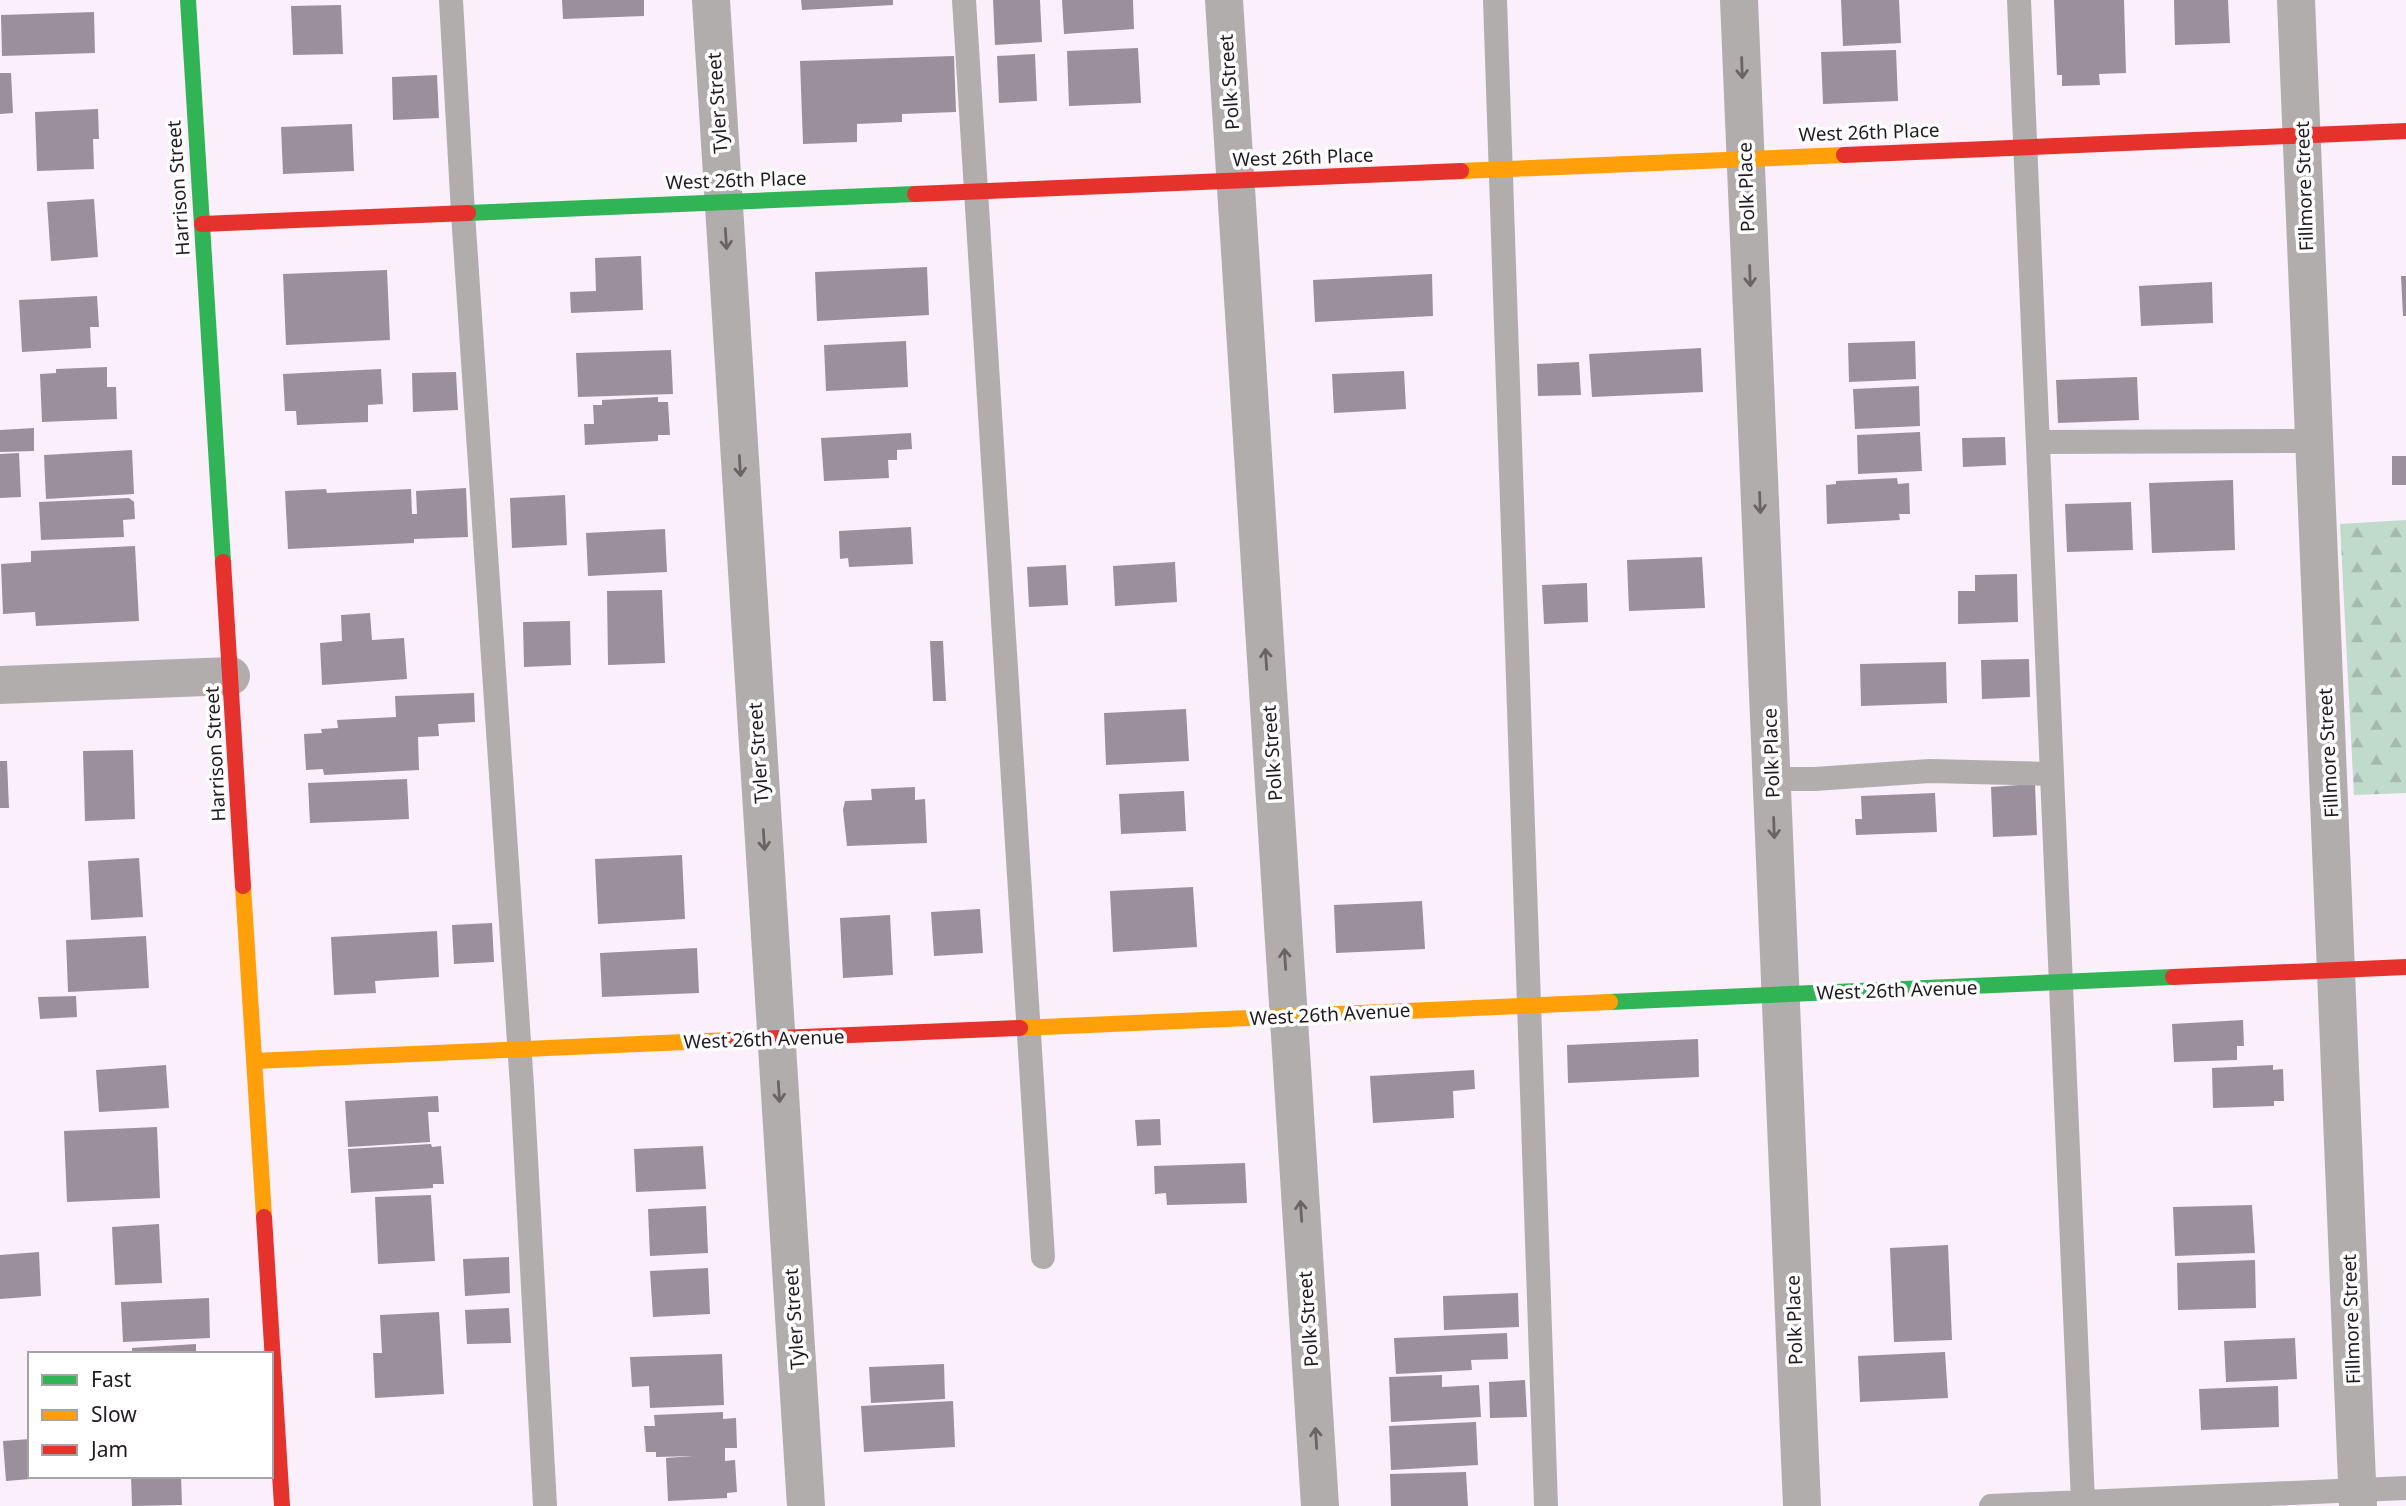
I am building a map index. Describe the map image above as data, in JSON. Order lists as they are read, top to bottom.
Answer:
{
  "streets": {
    "street": [
      "Polk Street",
      "Tyler Street",
      "West 26th Place",
      "Fillmore Street",
      "Polk Place",
      "Harrison Street",
      "West 26th Avenue"
    ]
  },
  "crossings": [
    ["Polk Street", "West 26th Place"],
    ["Polk Street", "West 26th Avenue"],
    ["Tyler Street", "West 26th Place"],
    ["Tyler Street", "West 26th Avenue"],
    ["West 26th Place", "Fillmore Street"],
    ["West 26th Place", "Polk Place"],
    ["West 26th Place", "Harrison Street"],
    ["Fillmore Street", "West 26th Avenue"],
    ["Polk Place", "West 26th Avenue"],
    ["Harrison Street", "West 26th Avenue"]
  ],
  "one_way": ["Polk Street", "Tyler Street", "Polk Place"],
  "legend": ["Fast", "Slow", "Jam"]
}
